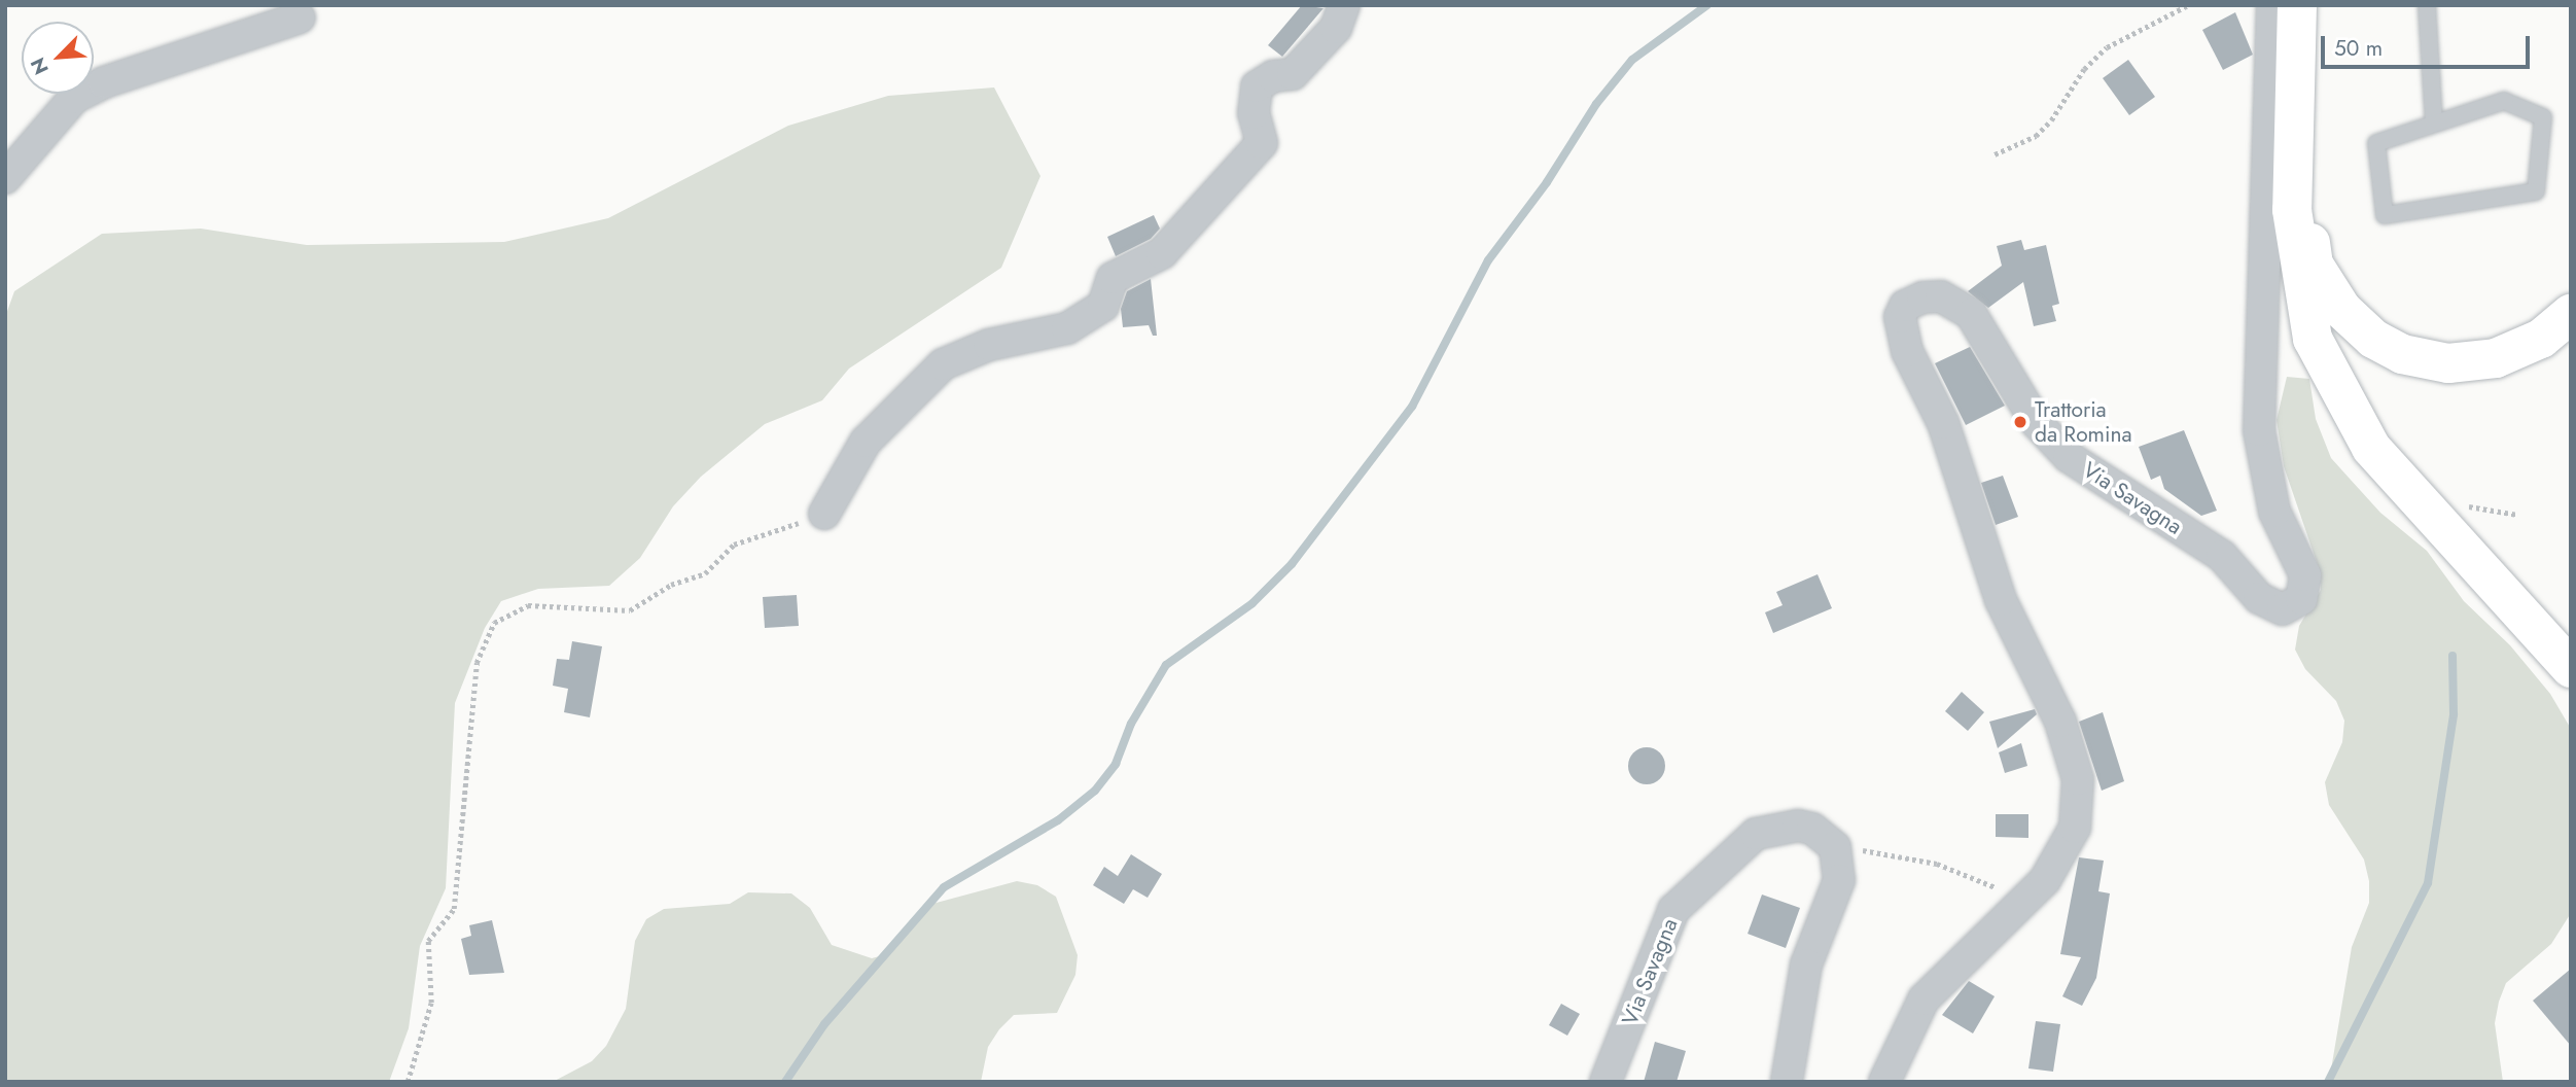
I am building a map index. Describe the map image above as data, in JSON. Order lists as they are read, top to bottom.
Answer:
{
  "streets": {
    "street": ["Via Savagna"]
  },
  "places": ["Trattoria da Romina"],
  "scale_bar": "50 m",
  "north": "bottom left"
}
